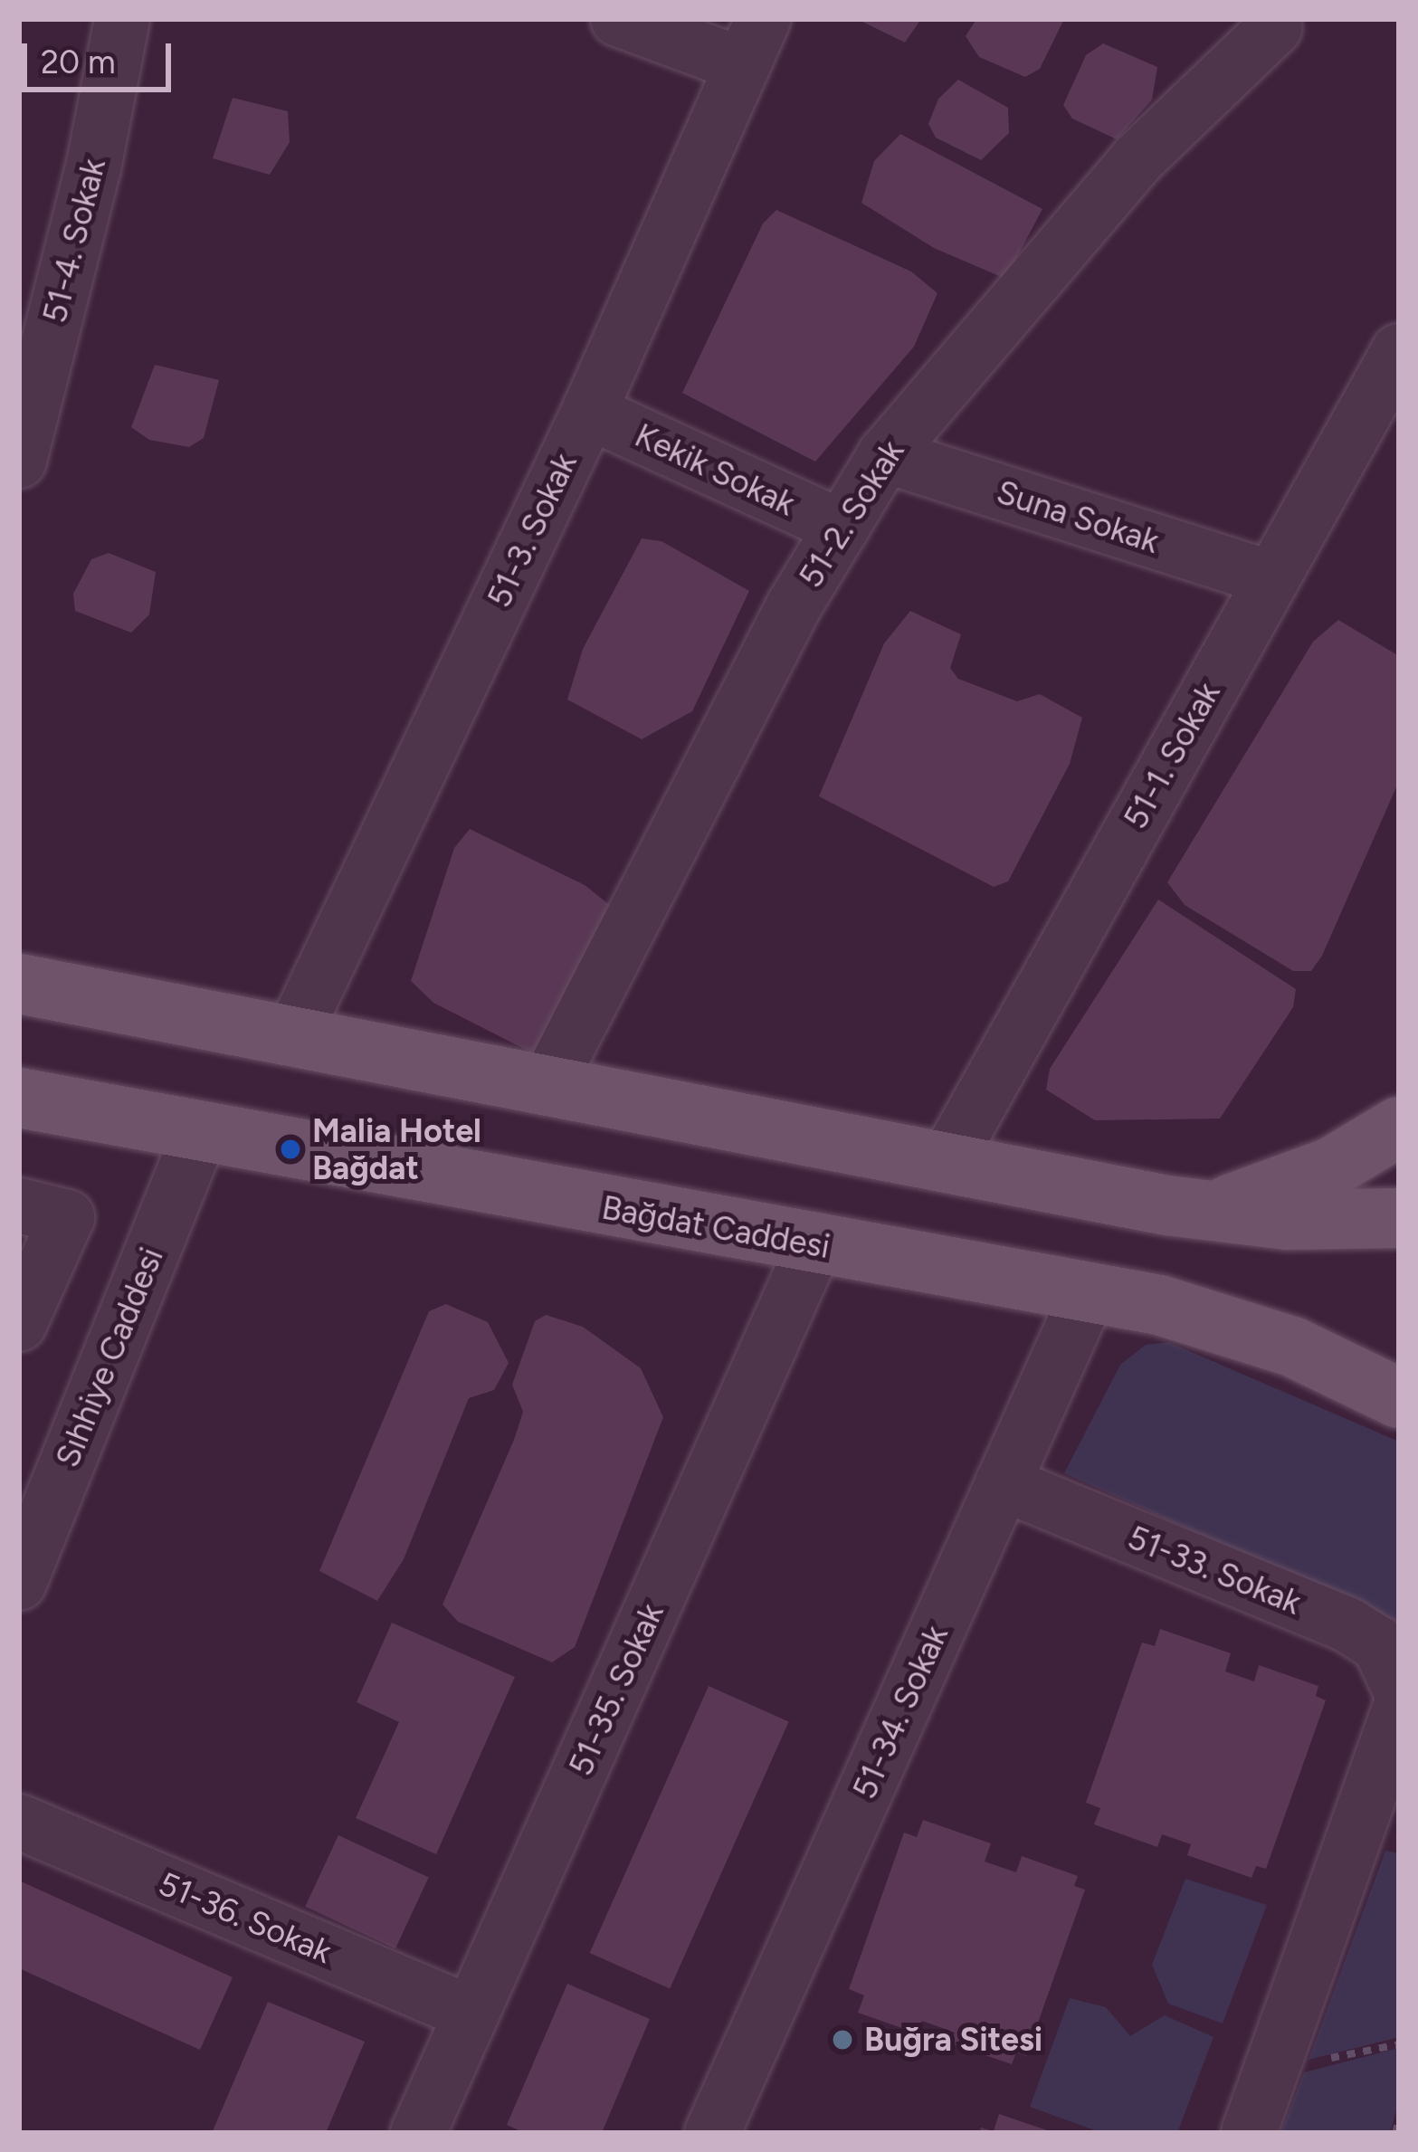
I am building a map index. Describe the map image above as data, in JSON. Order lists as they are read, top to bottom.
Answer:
{
  "streets": {
    "main road": ["Bağdat Caddesi"],
    "street": [
      "51-4. Sokak",
      "Kekik Sokak",
      "51-2. Sokak",
      "Suna Sokak",
      "51-3. Sokak",
      "51-1. Sokak",
      "Sıhhiye Caddesi",
      "51-33. Sokak",
      "51-35. Sokak",
      "51-34. Sokak",
      "51-36. Sokak"
    ]
  },
  "crossings": [
    ["Kekik Sokak", "51-2. Sokak"],
    ["Kekik Sokak", "51-3. Sokak"],
    ["51-2. Sokak", "Suna Sokak"],
    ["Suna Sokak", "51-1. Sokak"],
    ["Bağdat Caddesi", "Sıhhiye Caddesi"],
    ["Bağdat Caddesi", "51-35. Sokak"],
    ["Bağdat Caddesi", "51-34. Sokak"],
    ["51-33. Sokak", "51-34. Sokak"],
    ["51-35. Sokak", "51-36. Sokak"]
  ],
  "places": ["Malia Hotel Bağdat", "Buğra Sitesi"],
  "scale_bar": "20 m"
}
